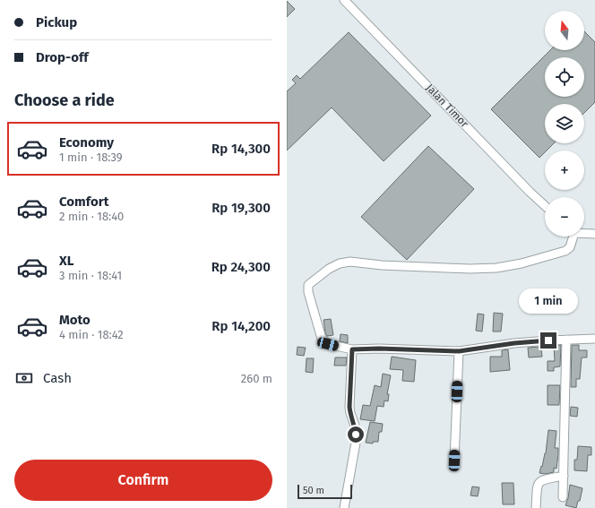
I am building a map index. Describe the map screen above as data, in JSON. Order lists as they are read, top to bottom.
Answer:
{
  "streets": {
    "street": ["Jalan Timor"]
  },
  "scale_bar": "50 m",
  "north": "top",
  "page": {
    "banner": ["Pickup", "Drop-off"],
    "map_buttons": ["+", "−"],
    "heading": "Choose a ride",
    "list": [
      {
        "name": "Economy",
        "note": "1 min · 18:39",
        "value": "Rp 14,300"
      },
      {
        "name": "Comfort",
        "note": "2 min · 18:40",
        "value": "Rp 19,300"
      },
      {
        "name": "XL",
        "note": "3 min · 18:41",
        "value": "Rp 24,300"
      },
      {
        "name": "Moto",
        "note": "4 min · 18:42",
        "value": "Rp 14,200"
      }
    ],
    "bubble": "1 min",
    "pay": ["Cash", "260 m"],
    "buttons": "Confirm",
    "scale": "50 m"
  }
}
